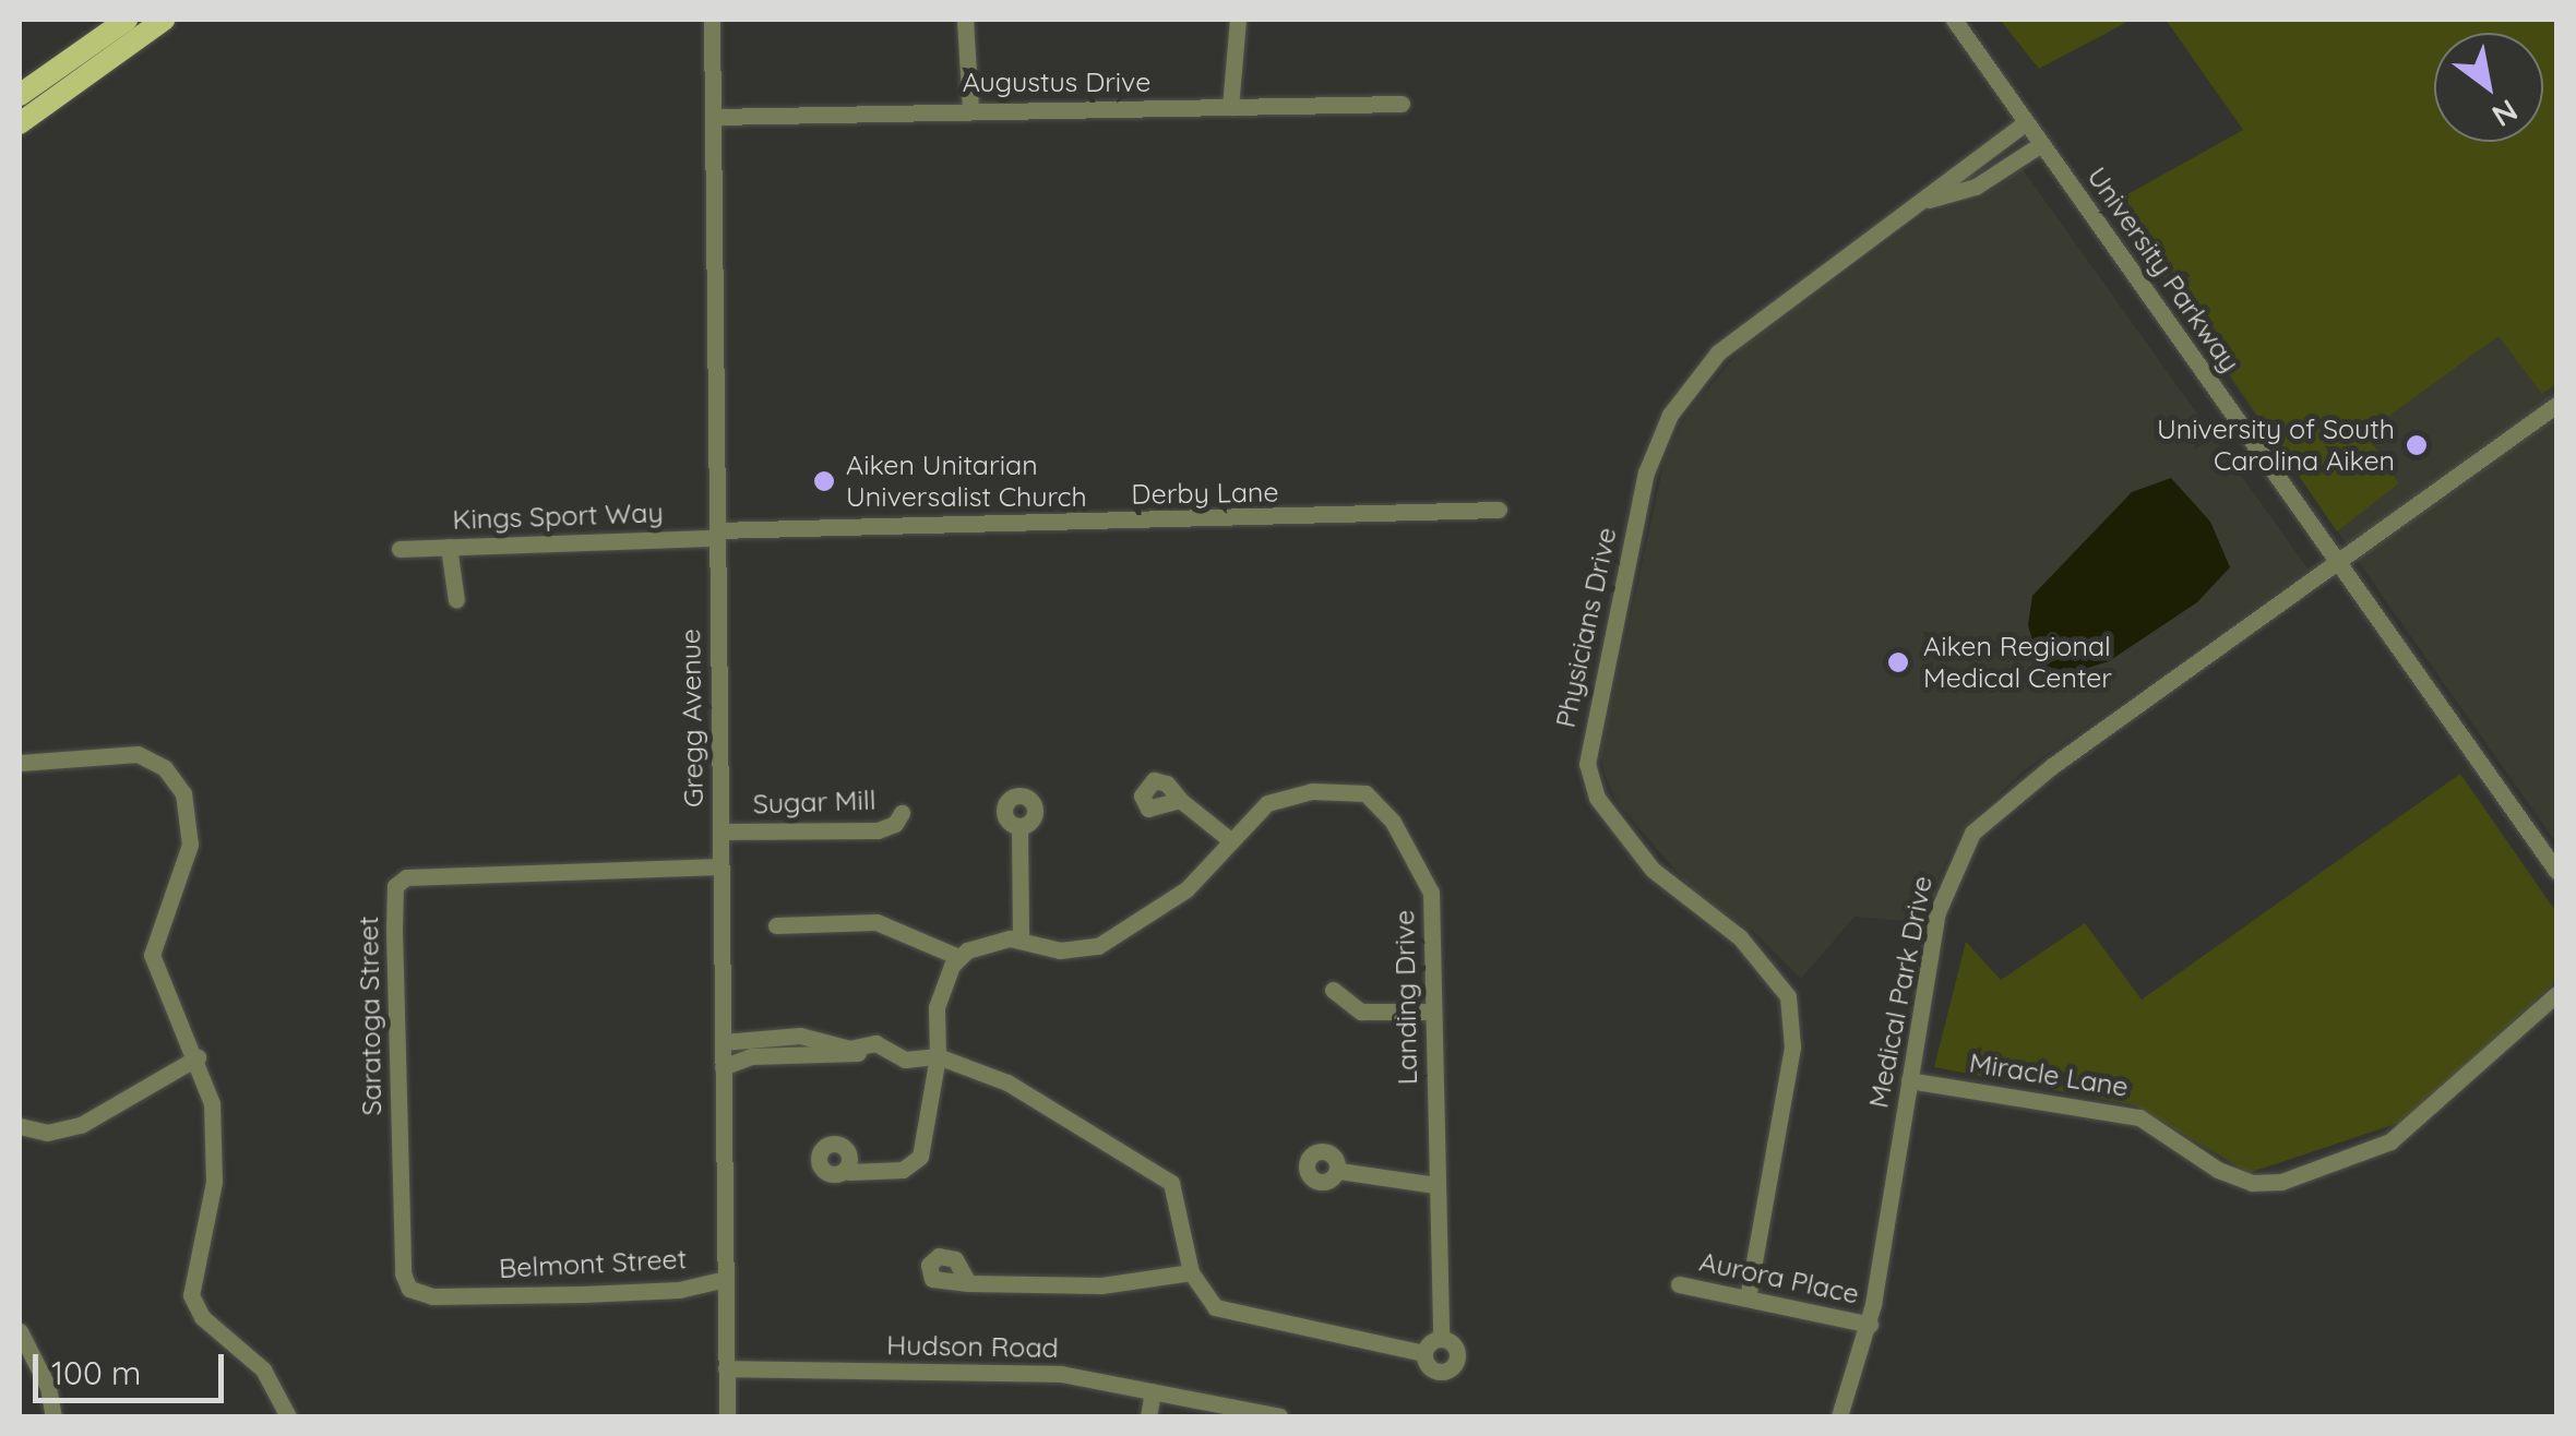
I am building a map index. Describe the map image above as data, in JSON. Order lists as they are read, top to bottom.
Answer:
{
  "streets": {
    "street": [
      "Augustus Drive",
      "University Parkway",
      "Derby Lane",
      "Kings Sport Way",
      "Physicians Drive",
      "Gregg Avenue",
      "Sugar Mill",
      "Medical Park Drive",
      "Landing Drive",
      "Saratoga Street",
      "Miracle Lane",
      "Belmont Street",
      "Aurora Place",
      "Hudson Road"
    ]
  },
  "crossings": [
    ["Augustus Drive", "Gregg Avenue"],
    ["University Parkway", "Physicians Drive"],
    ["University Parkway", "Medical Park Drive"],
    ["Derby Lane", "Kings Sport Way"],
    ["Derby Lane", "Gregg Avenue"],
    ["Kings Sport Way", "Gregg Avenue"],
    ["Physicians Drive", "Aurora Place"],
    ["Gregg Avenue", "Sugar Mill"],
    ["Gregg Avenue", "Saratoga Street"],
    ["Gregg Avenue", "Belmont Street"],
    ["Gregg Avenue", "Hudson Road"],
    ["Medical Park Drive", "Miracle Lane"],
    ["Medical Park Drive", "Aurora Place"],
    ["Saratoga Street", "Belmont Street"]
  ],
  "places": ["University of South Carolina Aiken", "Aiken Unitarian Universalist Church", "Aiken Regional Medical Center"],
  "scale_bar": "100 m",
  "north": "bottom right"
}
